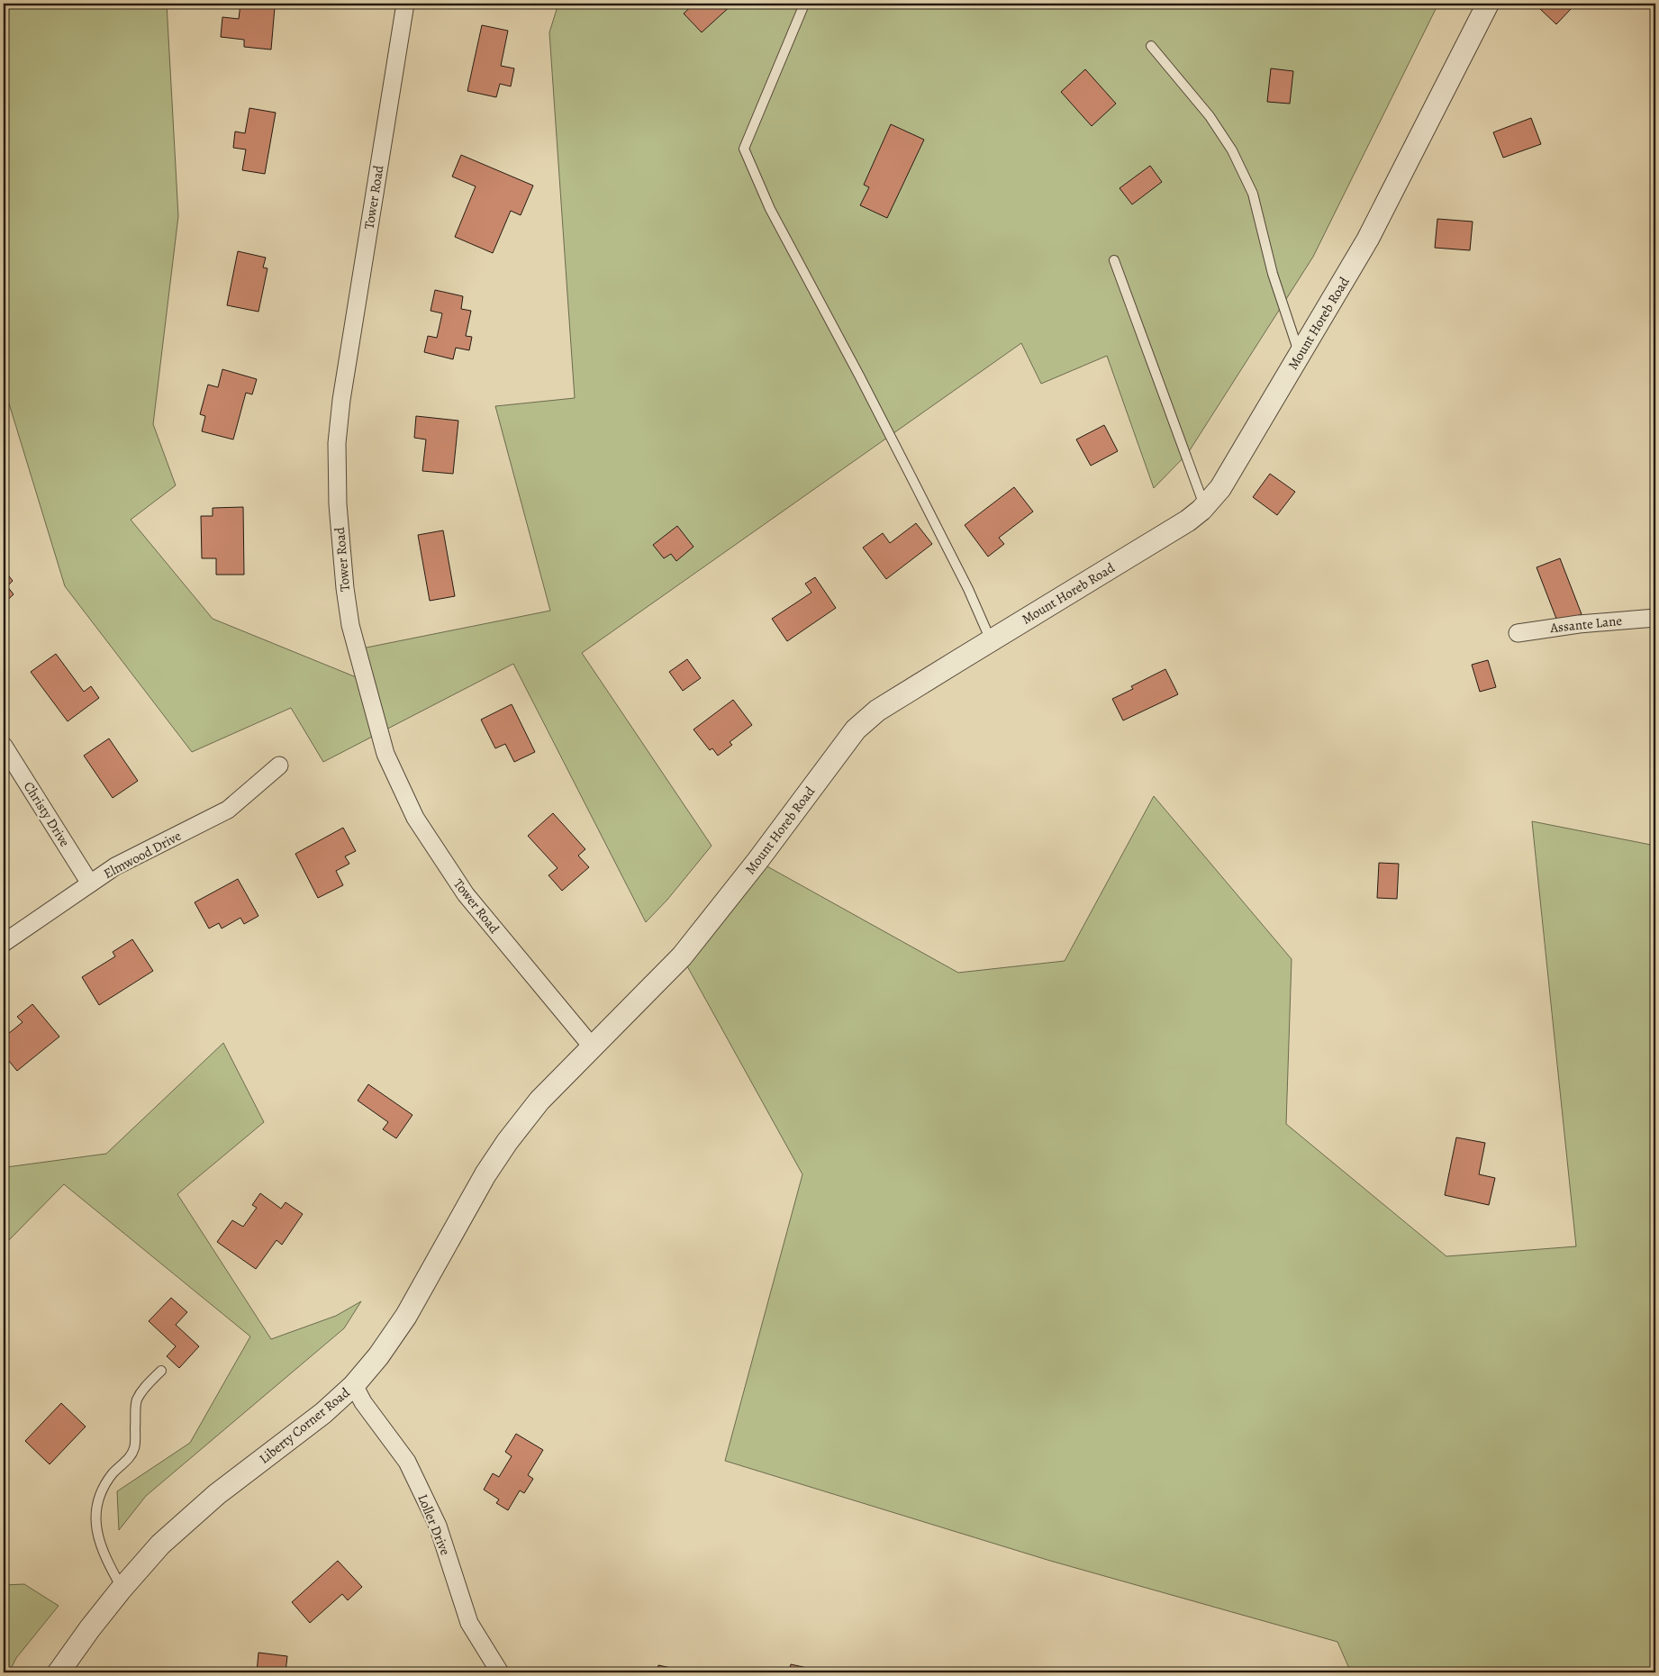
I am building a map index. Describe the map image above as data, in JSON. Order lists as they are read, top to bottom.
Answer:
{
  "streets": {
    "street": [
      "Tower Road",
      "Mount Horeb Road",
      "Assante Lane",
      "Christy Drive",
      "Elmwood Drive",
      "Liberty Corner Road",
      "Loller Drive"
    ]
  },
  "crossings": [
    ["Tower Road", "Mount Horeb Road"],
    ["Mount Horeb Road", "Liberty Corner Road"],
    ["Christy Drive", "Elmwood Drive"],
    ["Liberty Corner Road", "Loller Drive"]
  ]
}
